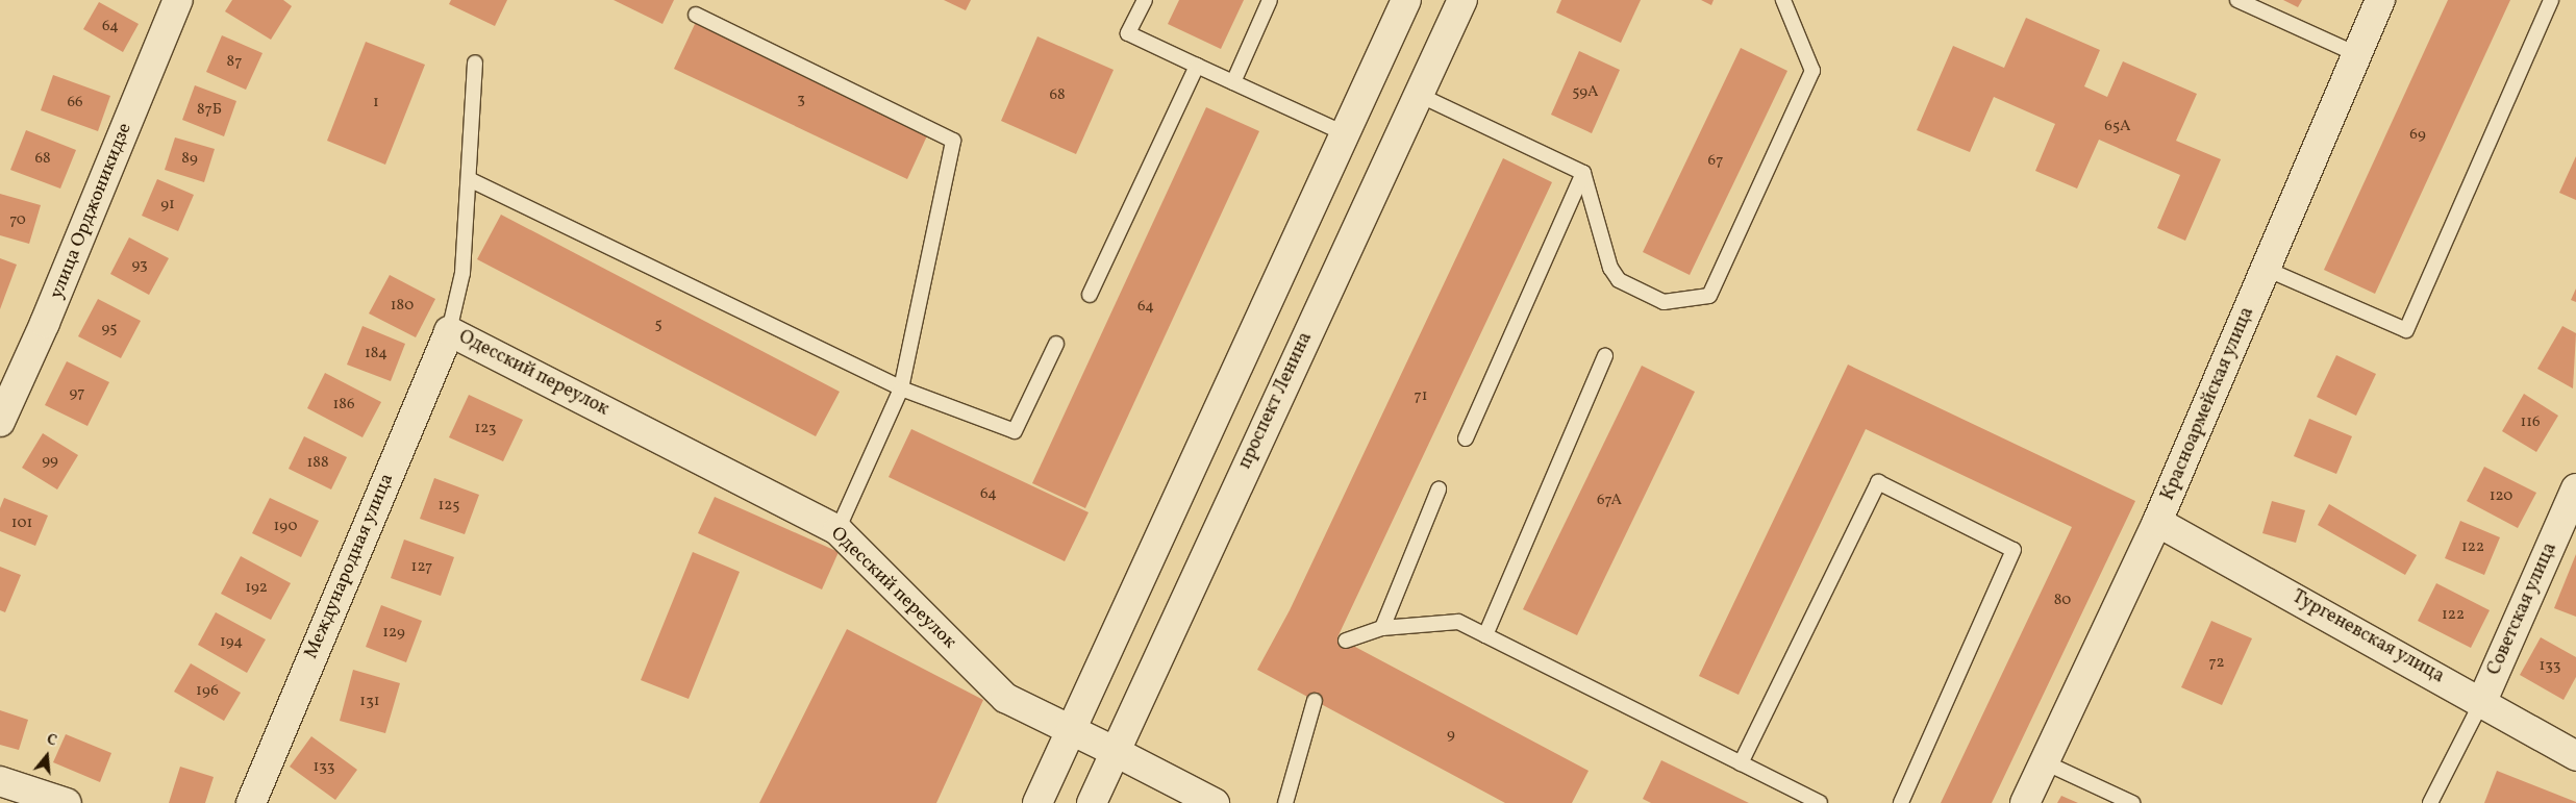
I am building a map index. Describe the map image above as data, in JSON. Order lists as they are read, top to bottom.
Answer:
{
  "streets": {
    "street": [
      "улица Орджоникидзе",
      "Одесский переулок",
      "проспект Ленина",
      "Красноармейская улица",
      "Международная улица",
      "Советская улица",
      "Тургеневская улица"
    ]
  },
  "crossings": [
    ["Одесский переулок", "проспект Ленина"],
    ["Одесский переулок", "Международная улица"],
    ["Красноармейская улица", "Тургеневская улица"],
    ["Советская улица", "Тургеневская улица"]
  ],
  "house_numbers": [
    "64",
    "87",
    "59А",
    "68",
    "3",
    "66",
    "1",
    "87Б",
    "65А",
    "69",
    "68",
    "89",
    "67",
    "91",
    "70",
    "93",
    "180",
    "64",
    "5",
    "95",
    "184",
    "97",
    "71",
    "186",
    "116",
    "123",
    "99",
    "188",
    "64",
    "120",
    "67А",
    "125",
    "101",
    "190",
    "122",
    "127",
    "192",
    "80",
    "122",
    "129",
    "194",
    "72",
    "133",
    "196",
    "131",
    "9",
    "133"
  ],
  "north": "top"
}
